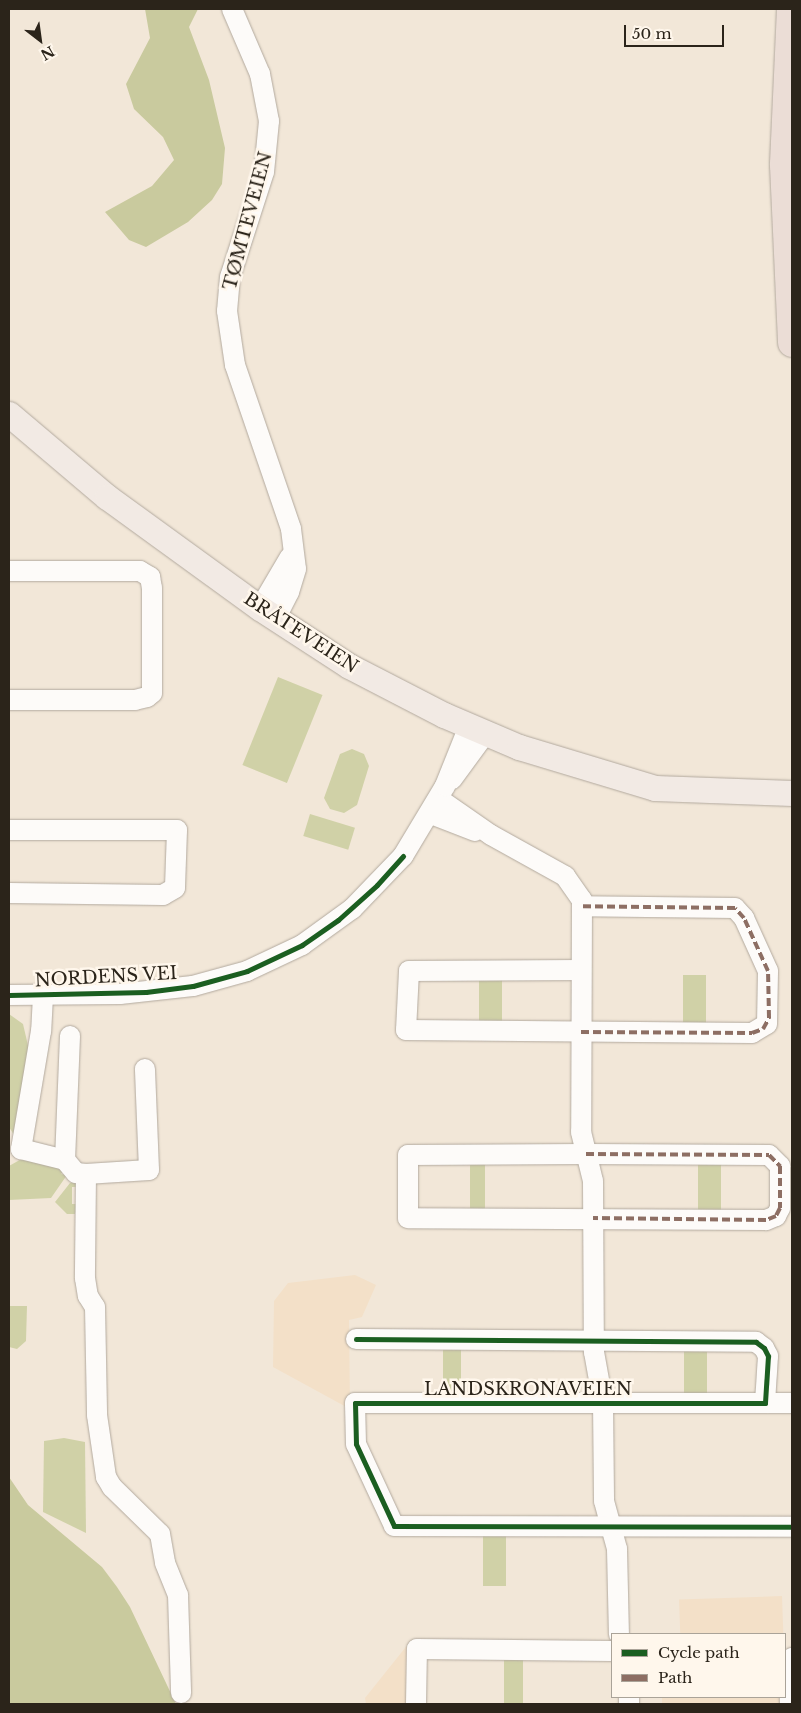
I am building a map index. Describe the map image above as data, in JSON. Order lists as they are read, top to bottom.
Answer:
{
  "streets": {
    "main road": ["BRÅTEVEIEN"],
    "street": ["TØMTEVEIEN", "NORDENS VEI", "LANDSKRONAVEIEN"]
  },
  "crossings": [
    ["TØMTEVEIEN", "BRÅTEVEIEN"],
    ["BRÅTEVEIEN", "NORDENS VEI"],
    ["NORDENS VEI", "LANDSKRONAVEIEN"]
  ],
  "legend": ["Cycle path", "Path"],
  "scale_bar": "50 m",
  "north": "bottom right"
}
